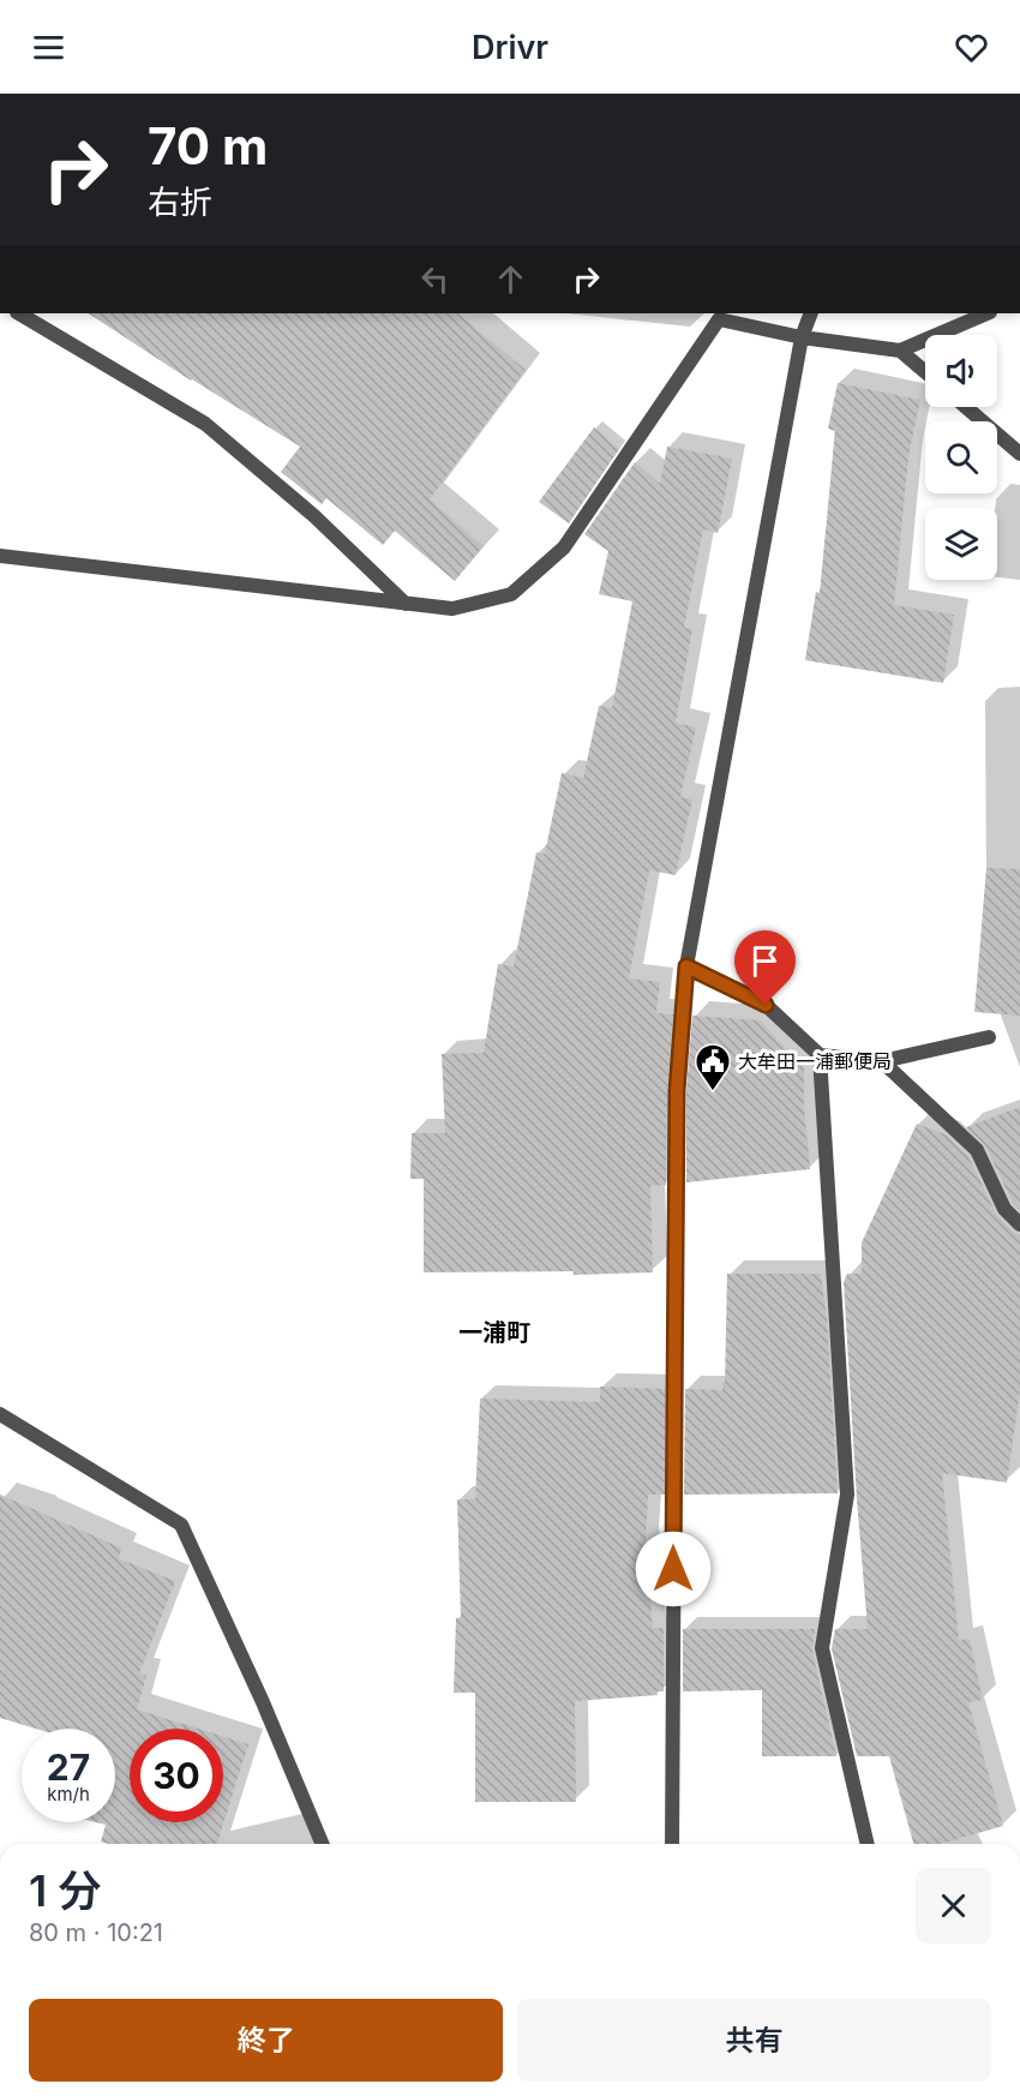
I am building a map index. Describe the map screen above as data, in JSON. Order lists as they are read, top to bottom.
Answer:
{
  "districts": ["一浦町"],
  "places": {
    "public building": ["大牟田一浦郵便局"]
  },
  "page": {
    "header": "Drivr",
    "turn": ["70 m", "右折"],
    "speed": "27 km/h",
    "limit": "30",
    "heading": ["1 分", "80 m · 10:21"],
    "buttons": ["終了", "共有"]
  }
}
